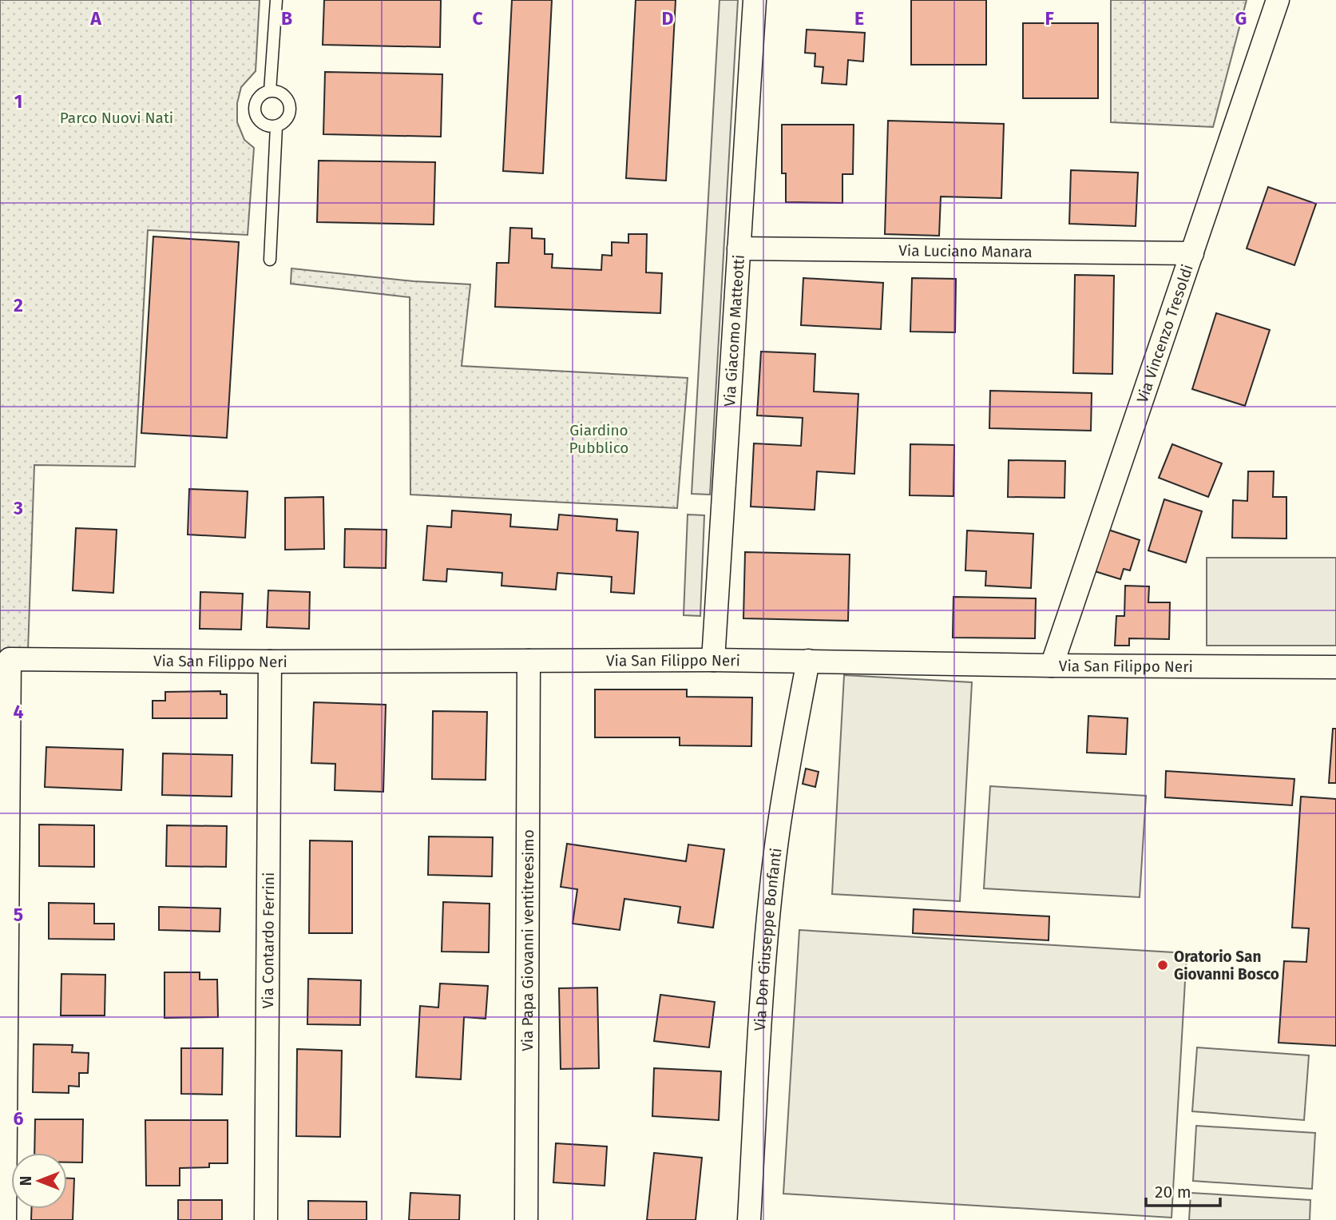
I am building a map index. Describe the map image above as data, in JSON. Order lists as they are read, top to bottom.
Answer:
{
  "streets": {
    "street": [
      "Via Luciano Manara",
      "Via Giacomo Matteotti",
      "Via Vincenzo Tresoldi",
      "Via San Filippo Neri",
      "Via Don Giuseppe Bonfanti",
      "Via Contardo Ferrini",
      "Via Papa Giovanni ventitreesimo"
    ]
  },
  "crossings": [
    ["Via Luciano Manara", "Via Giacomo Matteotti"],
    ["Via Luciano Manara", "Via Vincenzo Tresoldi"],
    ["Via Giacomo Matteotti", "Via San Filippo Neri"],
    ["Via Vincenzo Tresoldi", "Via San Filippo Neri"],
    ["Via San Filippo Neri", "Via Don Giuseppe Bonfanti"],
    ["Via San Filippo Neri", "Via Contardo Ferrini"],
    ["Via San Filippo Neri", "Via Papa Giovanni ventitreesimo"]
  ],
  "parks": ["Parco Nuovi Nati", "Giardino Pubblico"],
  "places": ["Oratorio San Giovanni Bosco"],
  "scale_bar": "20 m",
  "north": "left",
  "grid": {
    "columns": [
      "A",
      "B",
      "C",
      "D",
      "E",
      "F",
      "G"
    ],
    "rows": [
      "1",
      "2",
      "3",
      "4",
      "5",
      "6"
    ]
  }
}
